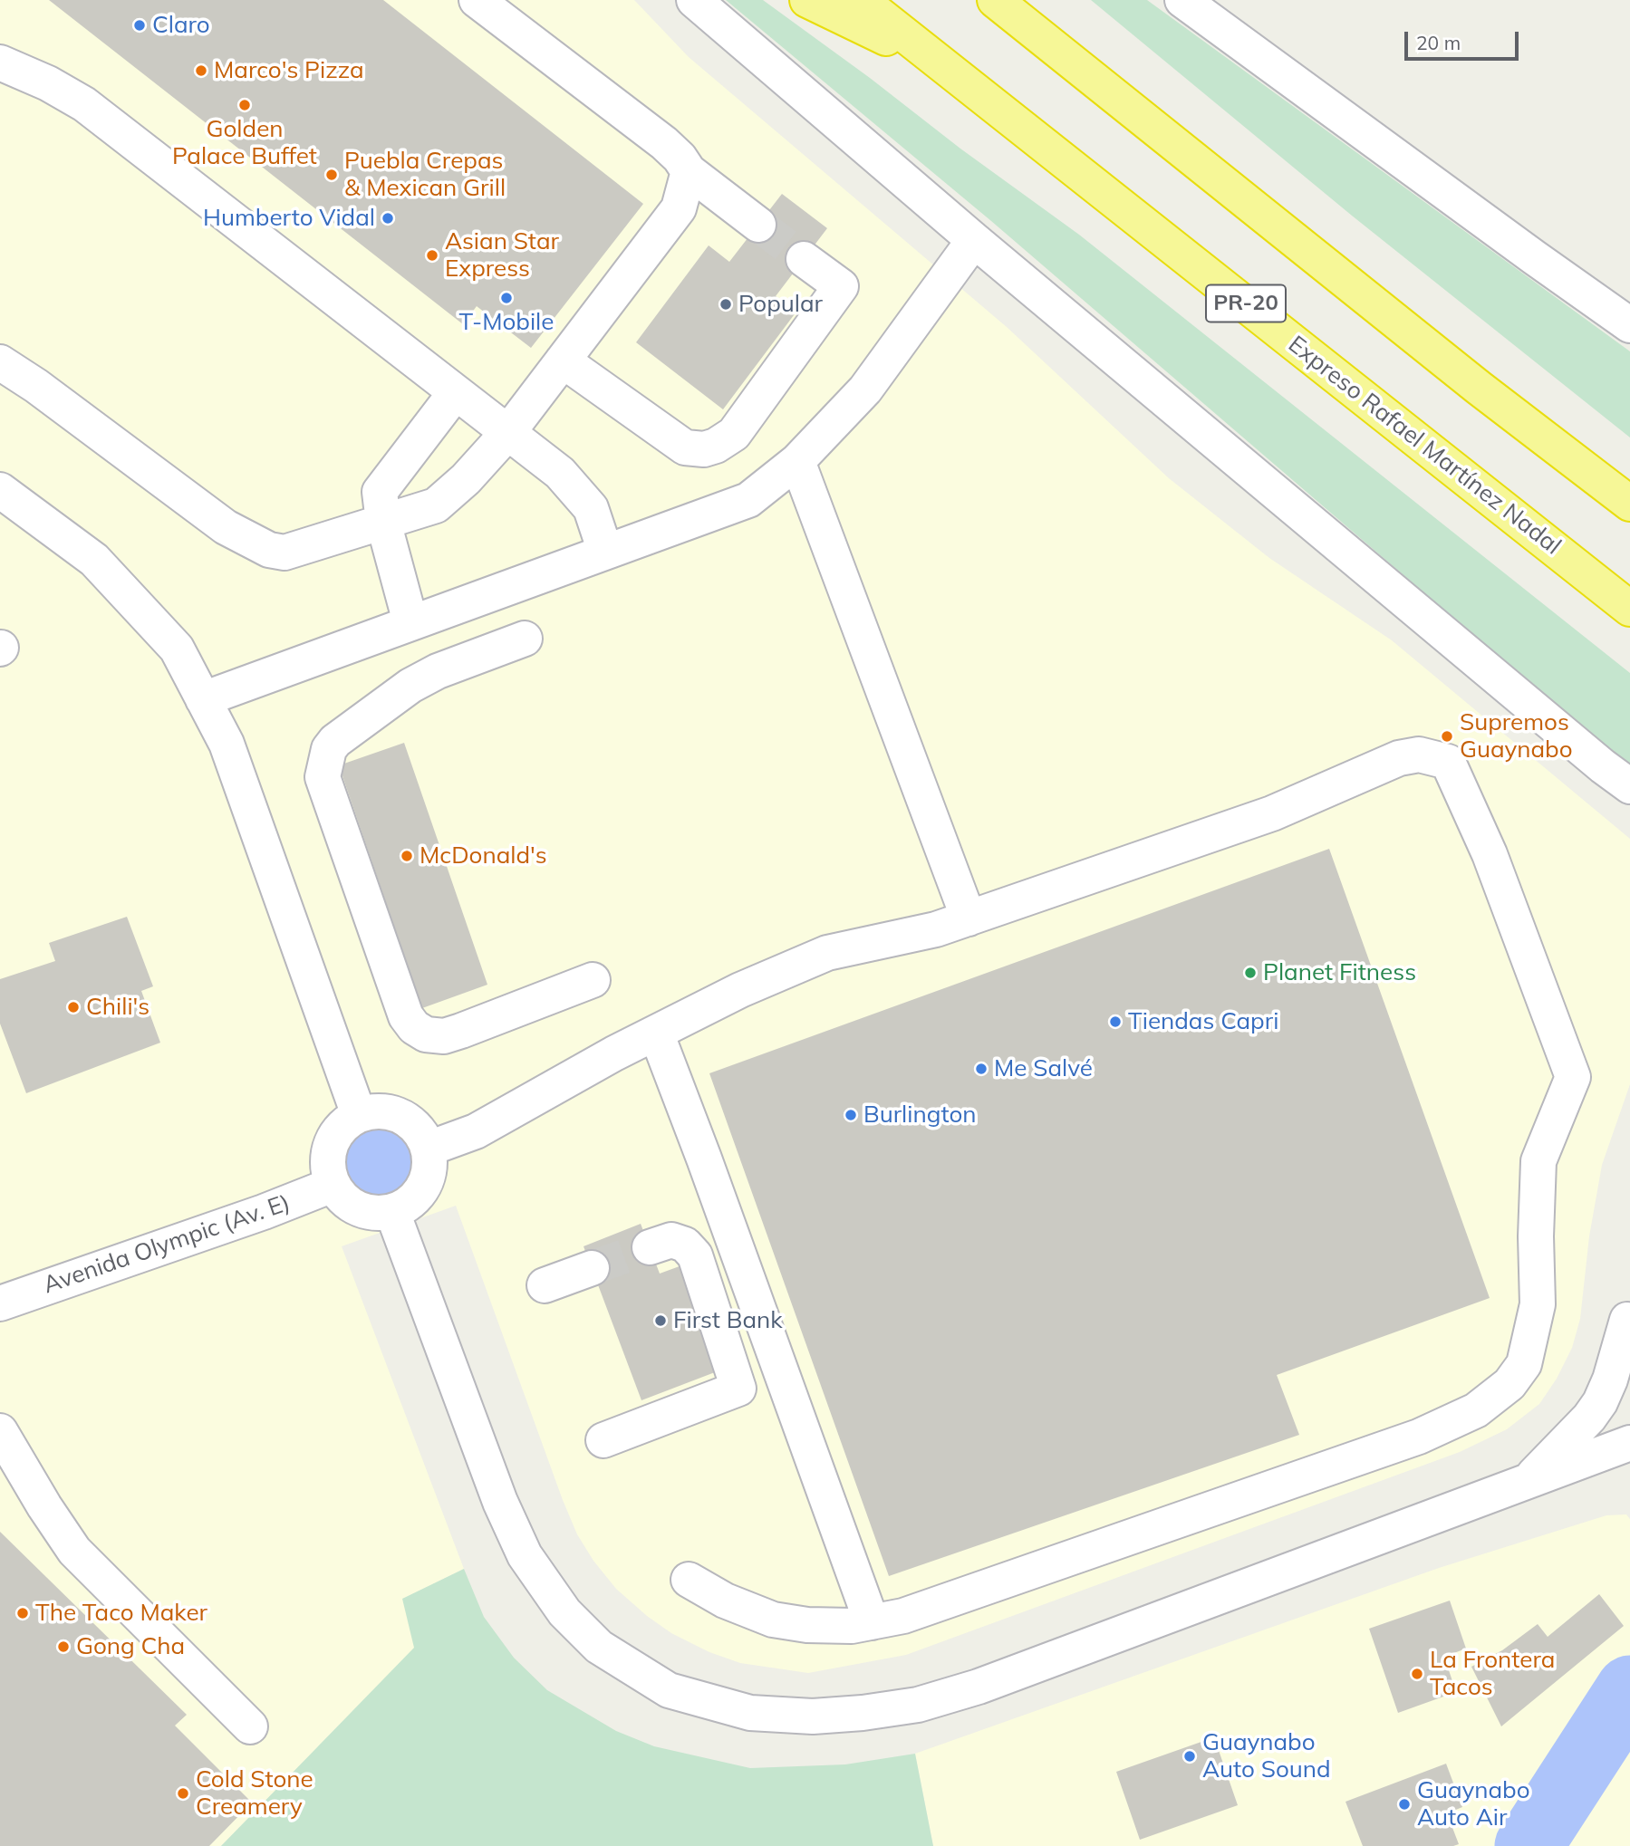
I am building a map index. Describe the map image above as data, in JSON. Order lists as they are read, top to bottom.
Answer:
{
  "streets": {
    "highway": ["PR-20", "Expreso Rafael Martínez Nadal"],
    "street": ["Avenida Olympic (Av. E)"]
  },
  "places": [
    "Claro",
    "Marco's Pizza",
    "Golden Palace Buffet",
    "Puebla Crepas & Mexican Grill",
    "Humberto Vidal",
    "Asian Star Express",
    "T-Mobile",
    "Popular",
    "Supremos Guaynabo",
    "McDonald's",
    "Planet Fitness",
    "Chili's",
    "Tiendas Capri",
    "Me Salvé",
    "Burlington",
    "First Bank",
    "The Taco Maker",
    "Gong Cha",
    "La Frontera Tacos",
    "Guaynabo Auto Sound",
    "Cold Stone Creamery",
    "Guaynabo Auto Air"
  ],
  "scale_bar": "20 m"
}
